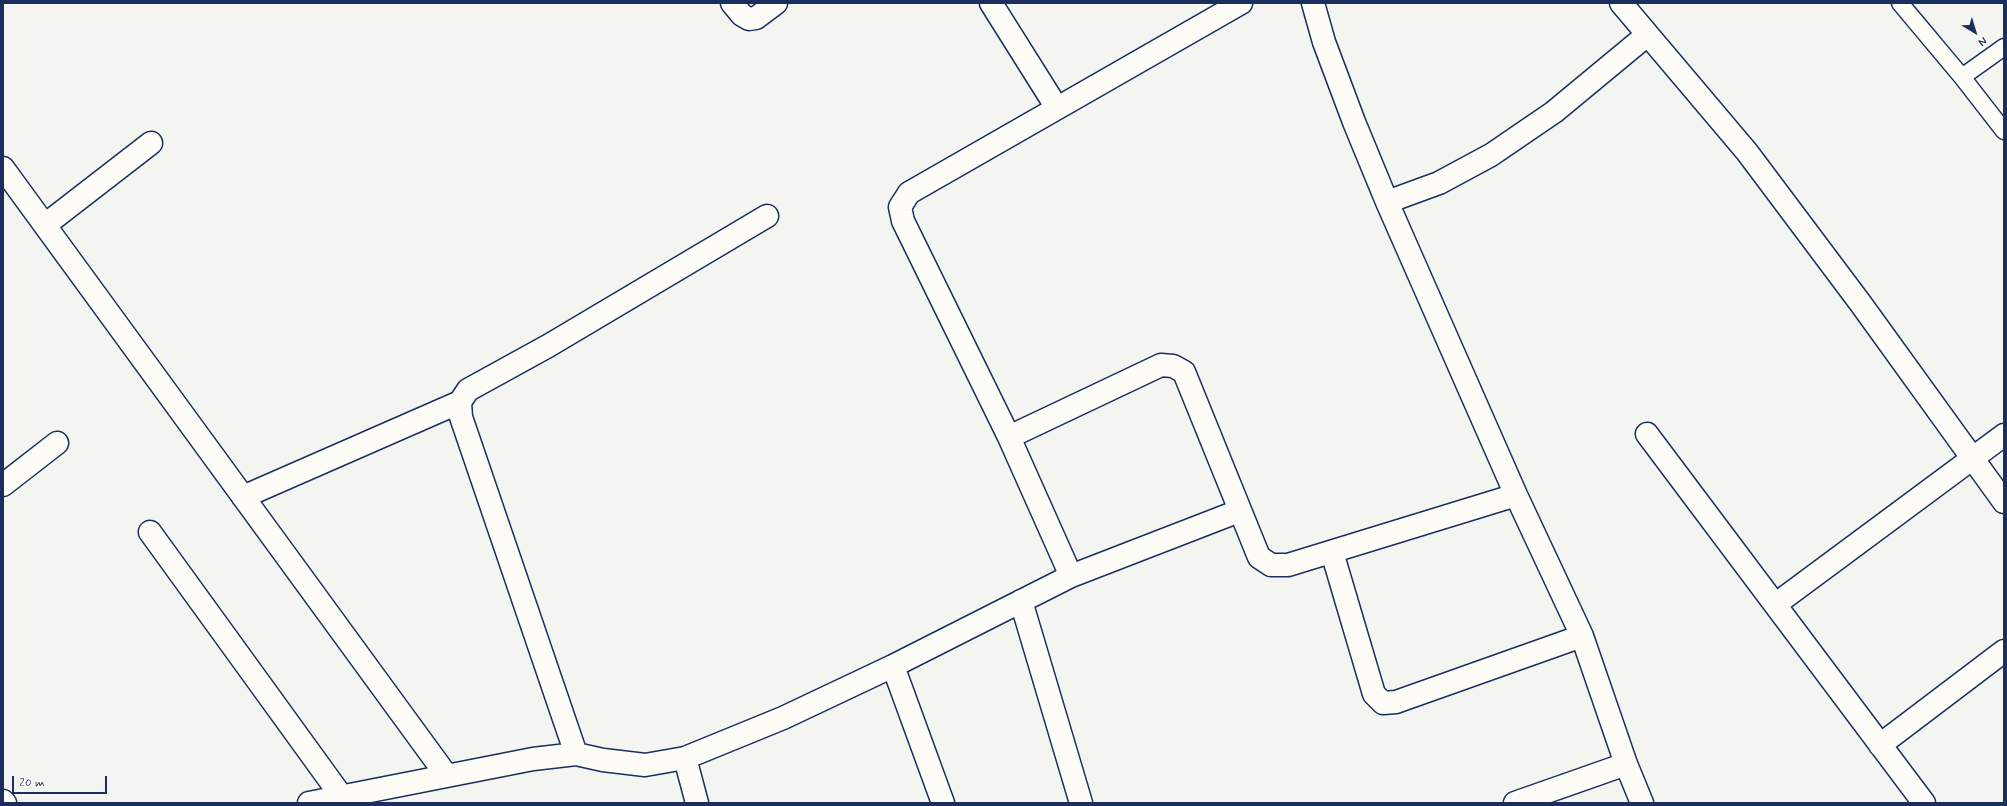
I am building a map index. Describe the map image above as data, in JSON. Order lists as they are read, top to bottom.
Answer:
{
  "scale_bar": "20 m",
  "north": "bottom right"
}
